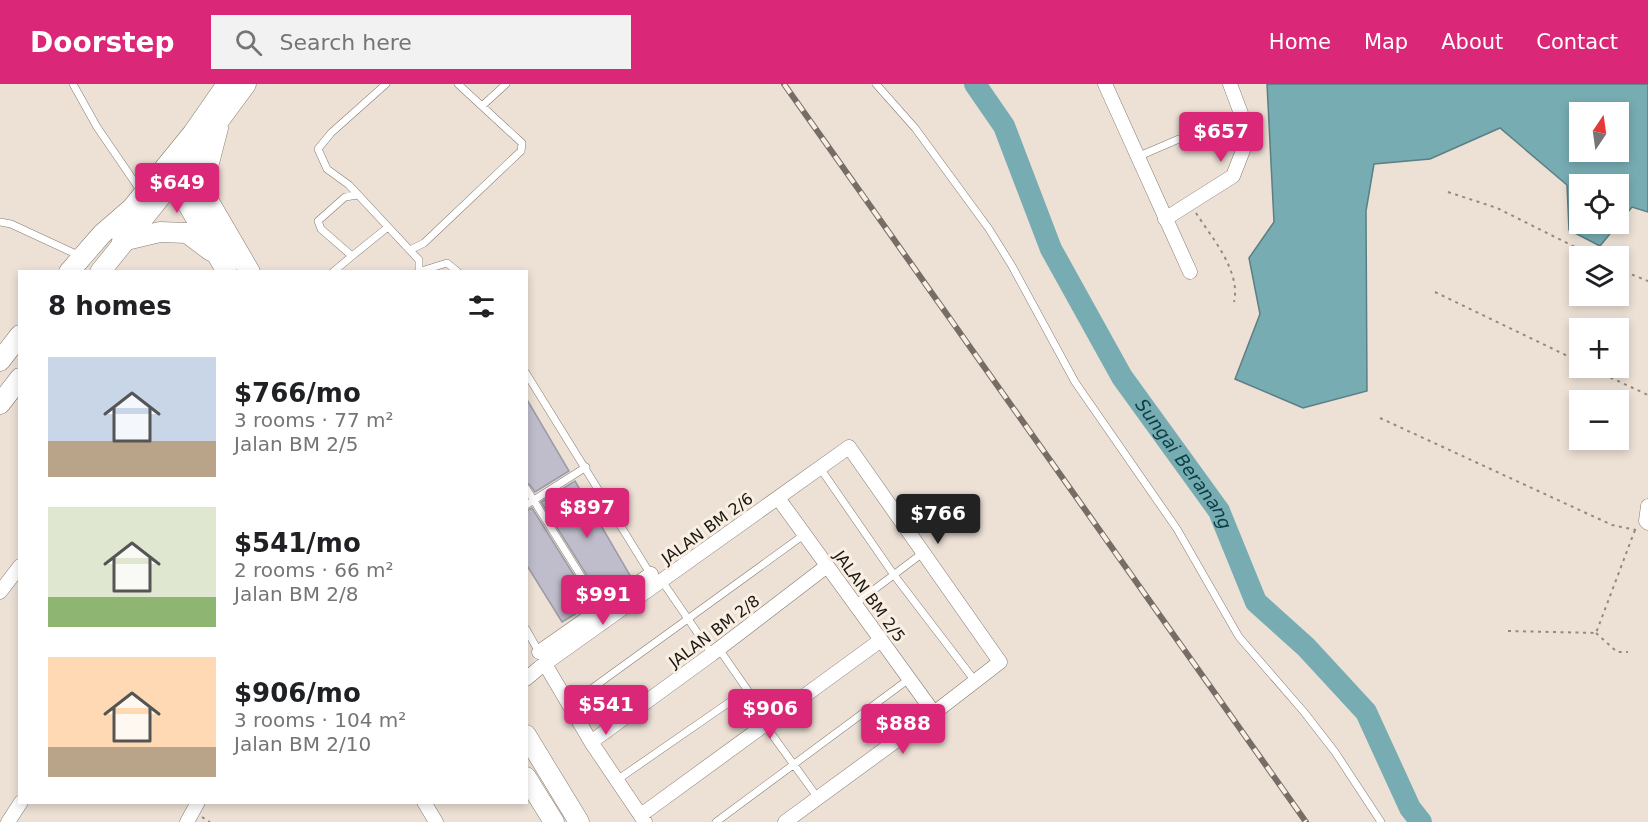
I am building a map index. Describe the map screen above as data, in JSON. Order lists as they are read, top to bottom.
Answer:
{
  "streets": {
    "street": ["JALAN BM 2/6", "JALAN BM 2/5", "JALAN BM 2/8"]
  },
  "crossings": [
    ["JALAN BM 2/6", "JALAN BM 2/5"],
    ["JALAN BM 2/5", "JALAN BM 2/8"]
  ],
  "water": ["Sungai Beranang"],
  "north": "top",
  "page": {
    "header": "Doorstep",
    "search": "Search here",
    "nav": [
      "Home",
      "Map",
      "About",
      "Contact"
    ],
    "map_buttons": ["+", "−"],
    "price": [
      "$657",
      "$649",
      "$897",
      "$766",
      "$991",
      "$541",
      "$906",
      "$888"
    ],
    "heading": "8 homes",
    "list": [
      {
        "name": "$766/mo",
        "note": "3 rooms · 77 m² · Jalan BM 2/5"
      },
      {
        "name": "$541/mo",
        "note": "2 rooms · 66 m² · Jalan BM 2/8"
      },
      {
        "name": "$906/mo",
        "note": "3 rooms · 104 m² · Jalan BM 2/10"
      }
    ]
  }
}
